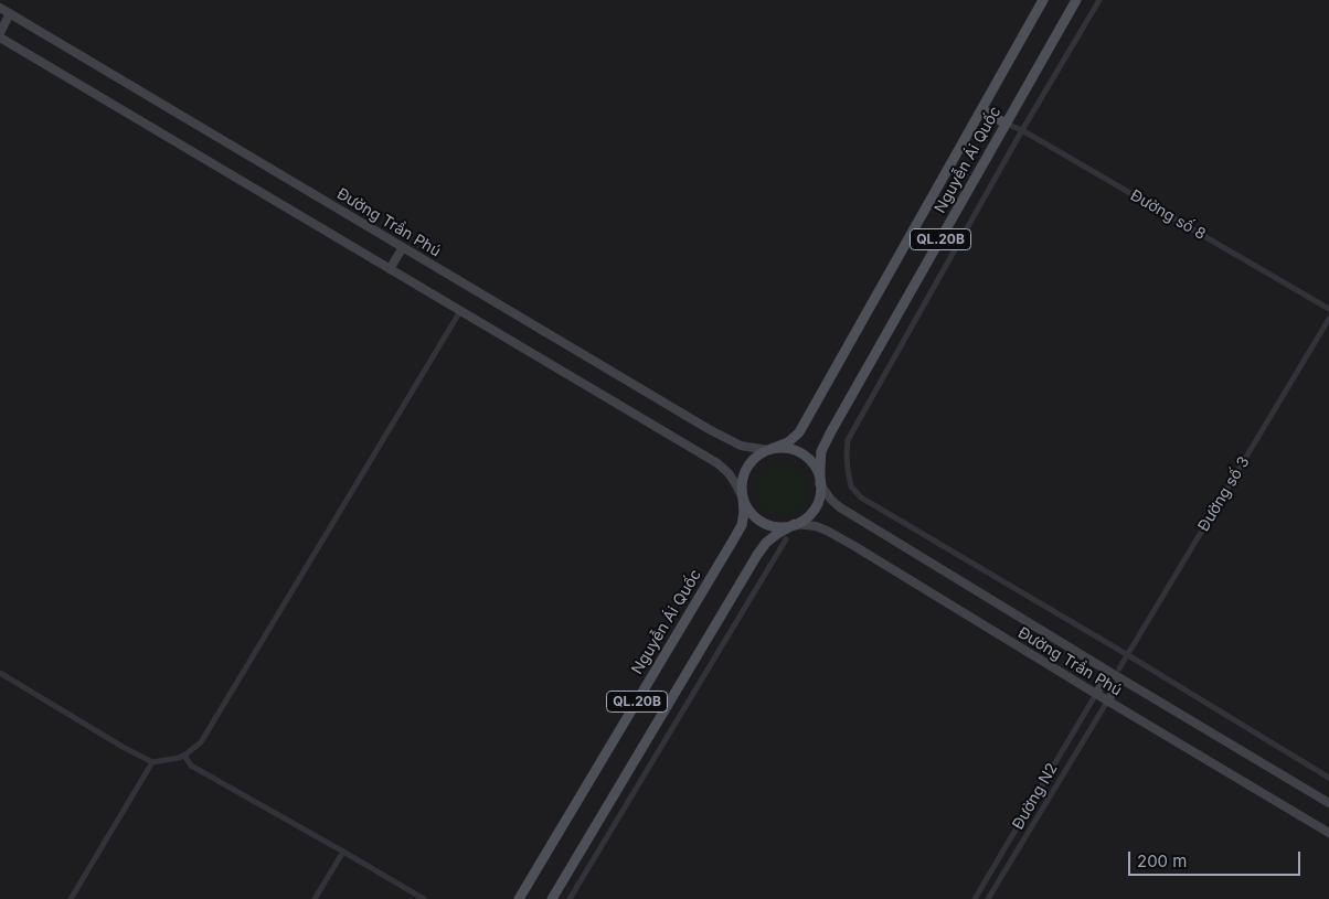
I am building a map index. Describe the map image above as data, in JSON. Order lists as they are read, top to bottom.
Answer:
{
  "streets": {
    "main road": ["Nguyễn Ái Quốc", "Đường Trần Phú", "QL.20B"],
    "street": ["Đường số 8", "Đường số 3", "Đường N2"]
  },
  "crossings": [
    ["Nguyễn Ái Quốc", "Đường số 8"],
    ["Nguyễn Ái Quốc", "Đường Trần Phú"],
    ["Nguyễn Ái Quốc", "QL.20B"],
    ["Đường Trần Phú", "QL.20B"],
    ["Đường Trần Phú", "Đường N2"]
  ],
  "scale_bar": "200 m"
}
